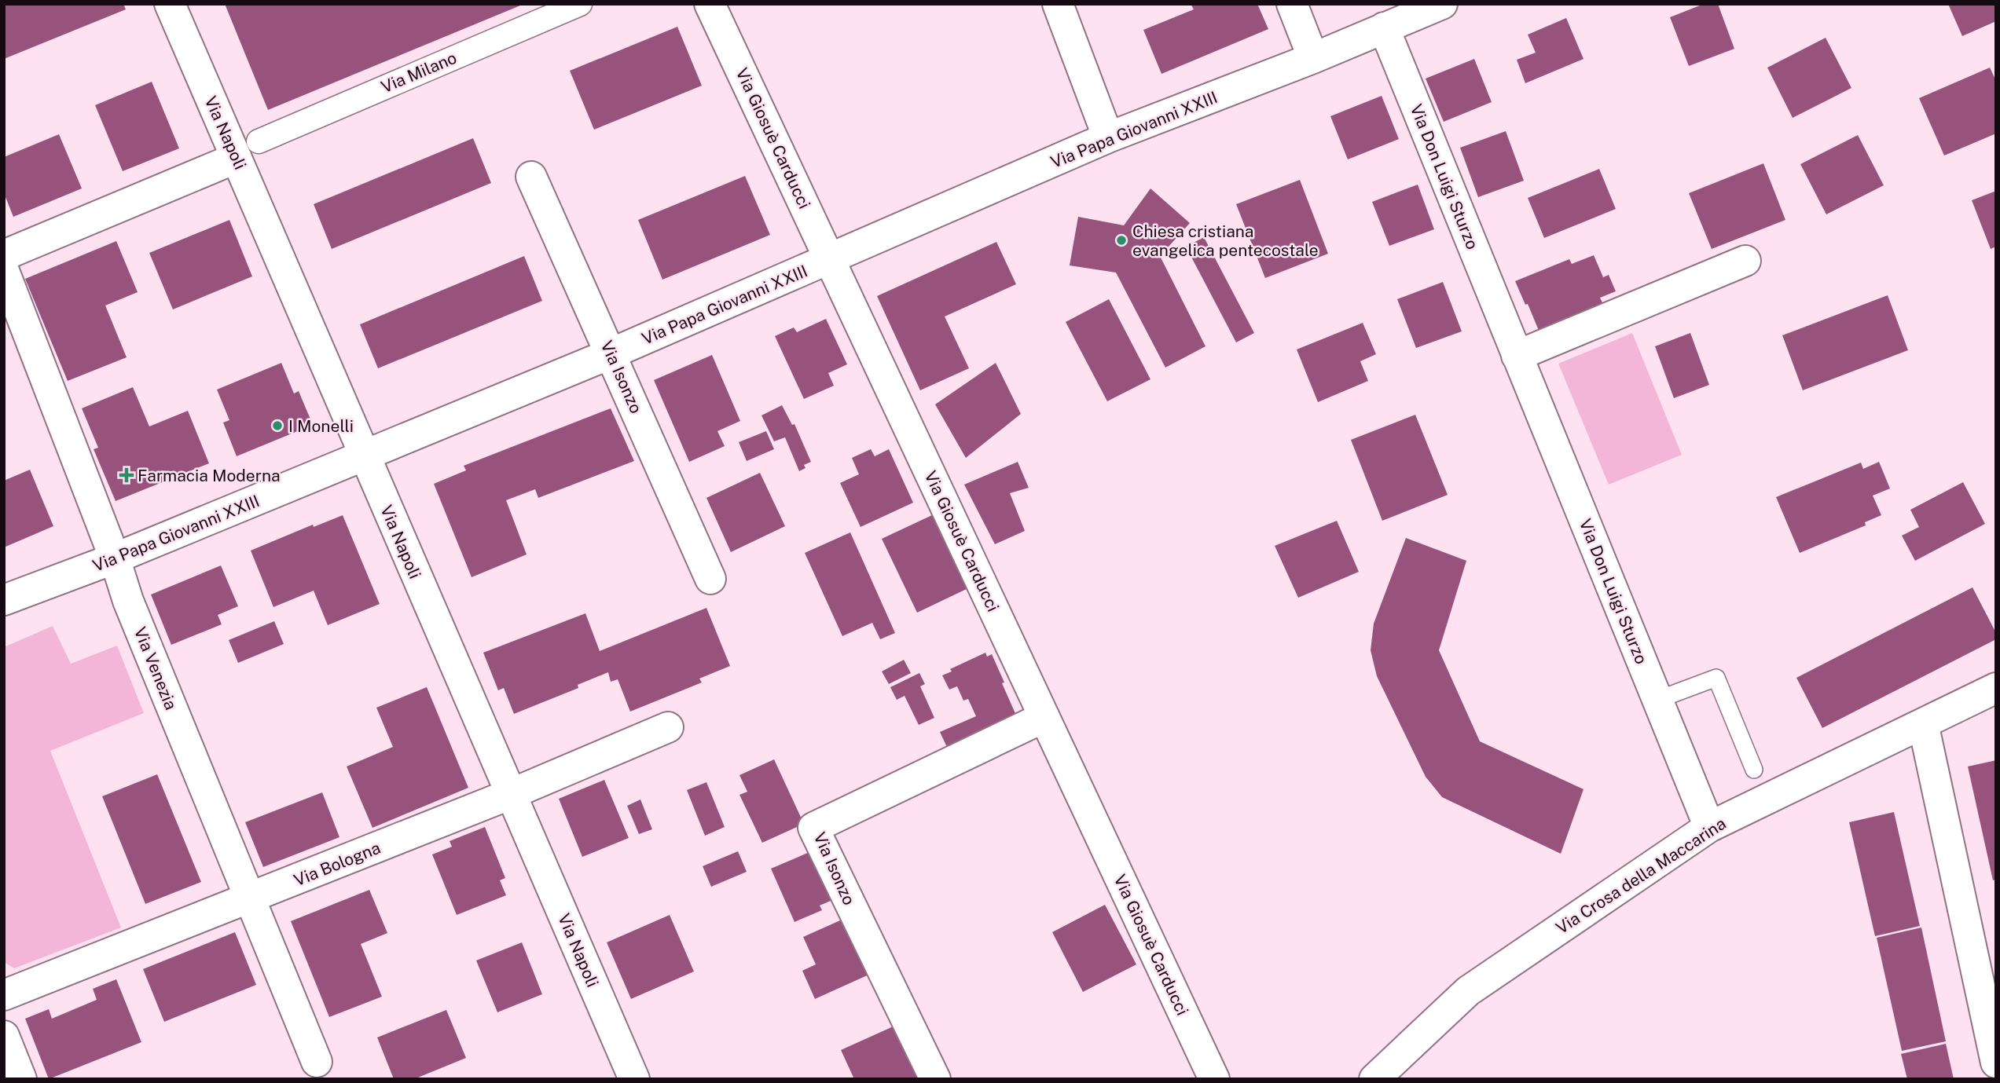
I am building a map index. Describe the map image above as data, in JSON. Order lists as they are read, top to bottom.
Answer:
{
  "streets": {
    "street": [
      "Via Milano",
      "Via Papa Giovanni XXIII",
      "Via Napoli",
      "Via Giosuè Carducci",
      "Via Don Luigi Sturzo",
      "Via Isonzo",
      "Via Venezia",
      "Via Bologna",
      "Via Crosa della Maccarina"
    ]
  },
  "crossings": [
    ["Via Milano", "Via Napoli"],
    ["Via Papa Giovanni XXIII", "Via Napoli"],
    ["Via Papa Giovanni XXIII", "Via Giosuè Carducci"],
    ["Via Papa Giovanni XXIII", "Via Don Luigi Sturzo"],
    ["Via Papa Giovanni XXIII", "Via Isonzo"],
    ["Via Papa Giovanni XXIII", "Via Venezia"],
    ["Via Napoli", "Via Bologna"],
    ["Via Giosuè Carducci", "Via Isonzo"],
    ["Via Don Luigi Sturzo", "Via Crosa della Maccarina"],
    ["Via Venezia", "Via Bologna"]
  ],
  "places": {
    "other": ["Chiesa cristiana evangelica pentecostale", "I Monelli"],
    "health": ["Farmacia Moderna"]
  }
}
